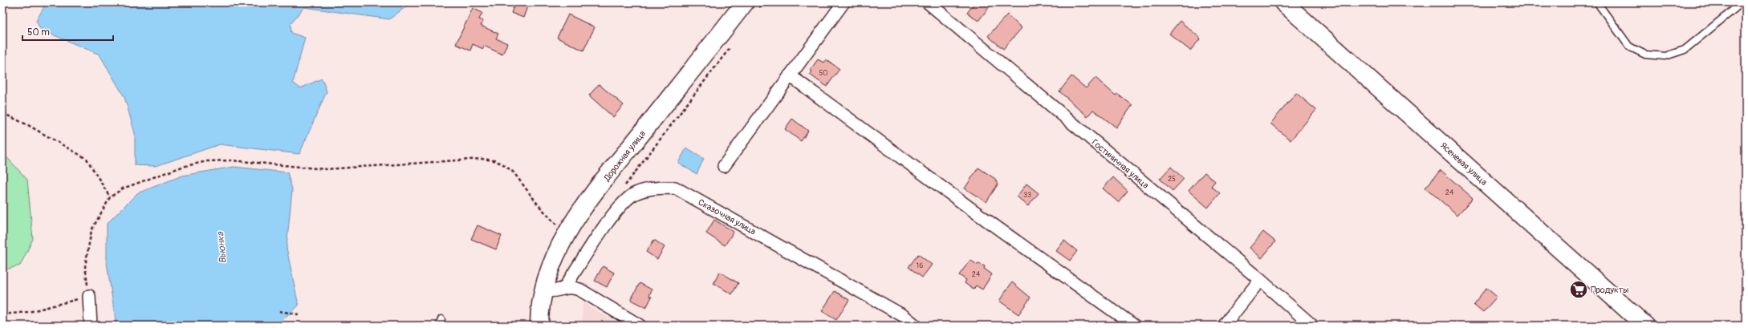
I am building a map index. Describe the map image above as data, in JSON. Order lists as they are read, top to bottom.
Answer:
{
  "streets": {
    "main road": ["Дорожная улица", "Ясеневая улица"],
    "street": ["Гостиничная улица", "Сказочная улица"]
  },
  "water": ["Вьюнка"],
  "places": {
    "supermarket": ["Продукты"]
  },
  "house_numbers": [
    "50",
    "25",
    "24",
    "33",
    "16",
    "24"
  ],
  "scale_bar": "50 m"
}
